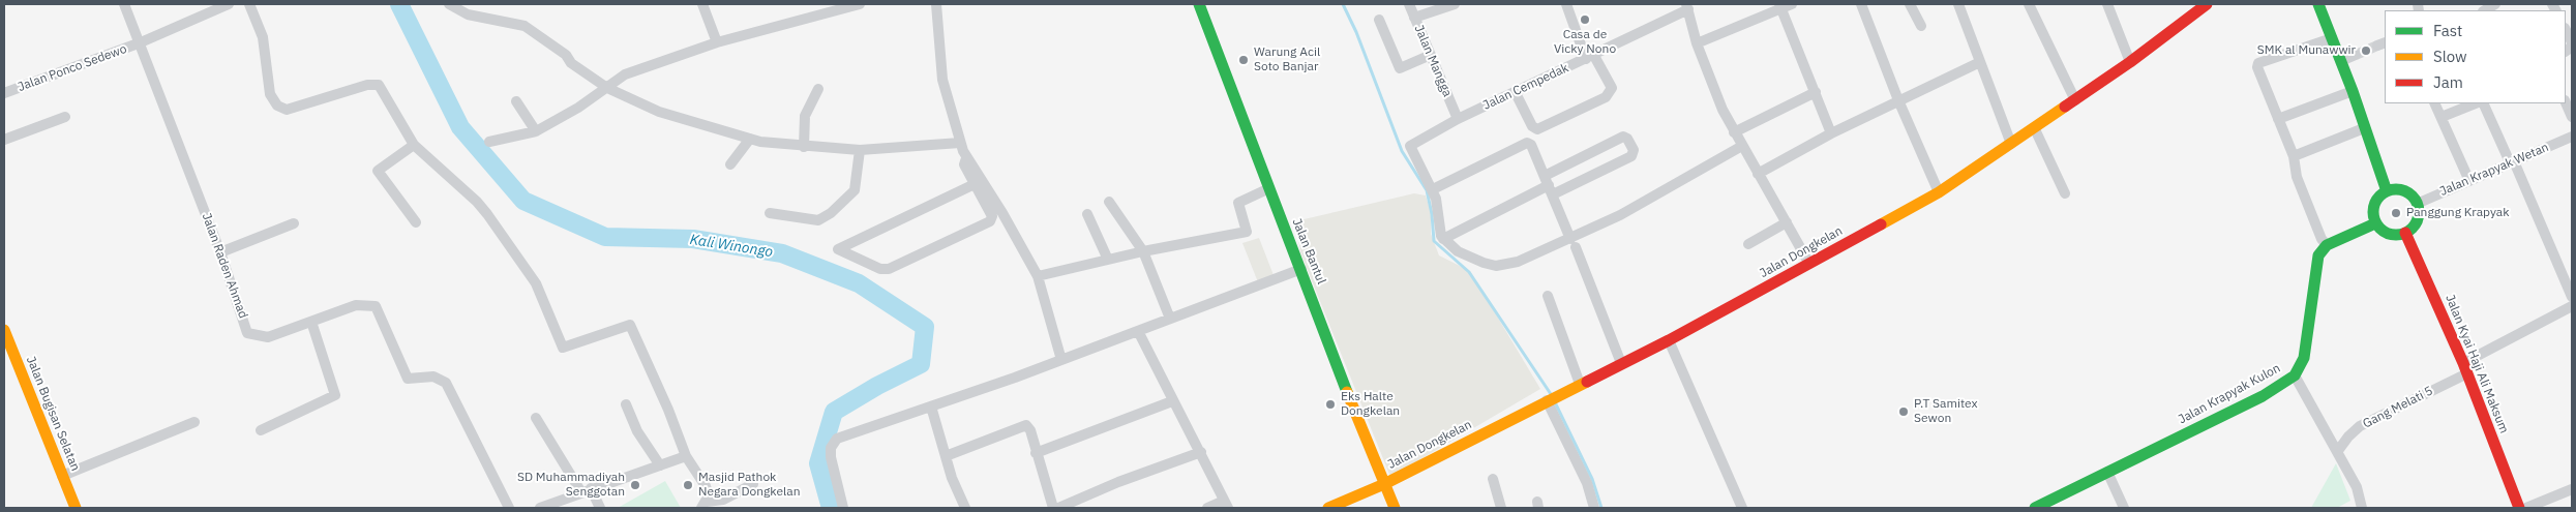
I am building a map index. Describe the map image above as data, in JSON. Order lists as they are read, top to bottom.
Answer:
{
  "streets": {
    "street": [
      "Jalan Mangga",
      "Jalan Ponco Sedewo",
      "Jalan Cempedak",
      "Jalan Krapyak Wetan",
      "Jalan Bantul",
      "Jalan Dongkelan",
      "Jalan Raden Ahmad",
      "Jalan Kyai Haji Ali Maksum",
      "Jalan Krapyak Kulon",
      "Gang Melati 5",
      "Jalan Bugisan Selatan"
    ]
  },
  "crossings": [
    ["Jalan Mangga", "Jalan Cempedak"],
    ["Jalan Ponco Sedewo", "Jalan Raden Ahmad"],
    ["Jalan Krapyak Wetan", "Jalan Kyai Haji Ali Maksum"],
    ["Jalan Bantul", "Jalan Dongkelan"],
    ["Jalan Kyai Haji Ali Maksum", "Gang Melati 5"]
  ],
  "water": ["Kali Winongo"],
  "places": [
    "Casa de Vicky Nono",
    "SMK al Munawwir",
    "Warung Acil Soto Banjar",
    "Panggung Krapyak",
    "Eks Halte Dongkelan",
    "P.T Samitex Sewon",
    "SD Muhammadiyah Senggotan",
    "Masjid Pathok Negara Dongkelan"
  ],
  "legend": ["Fast", "Slow", "Jam"]
}
